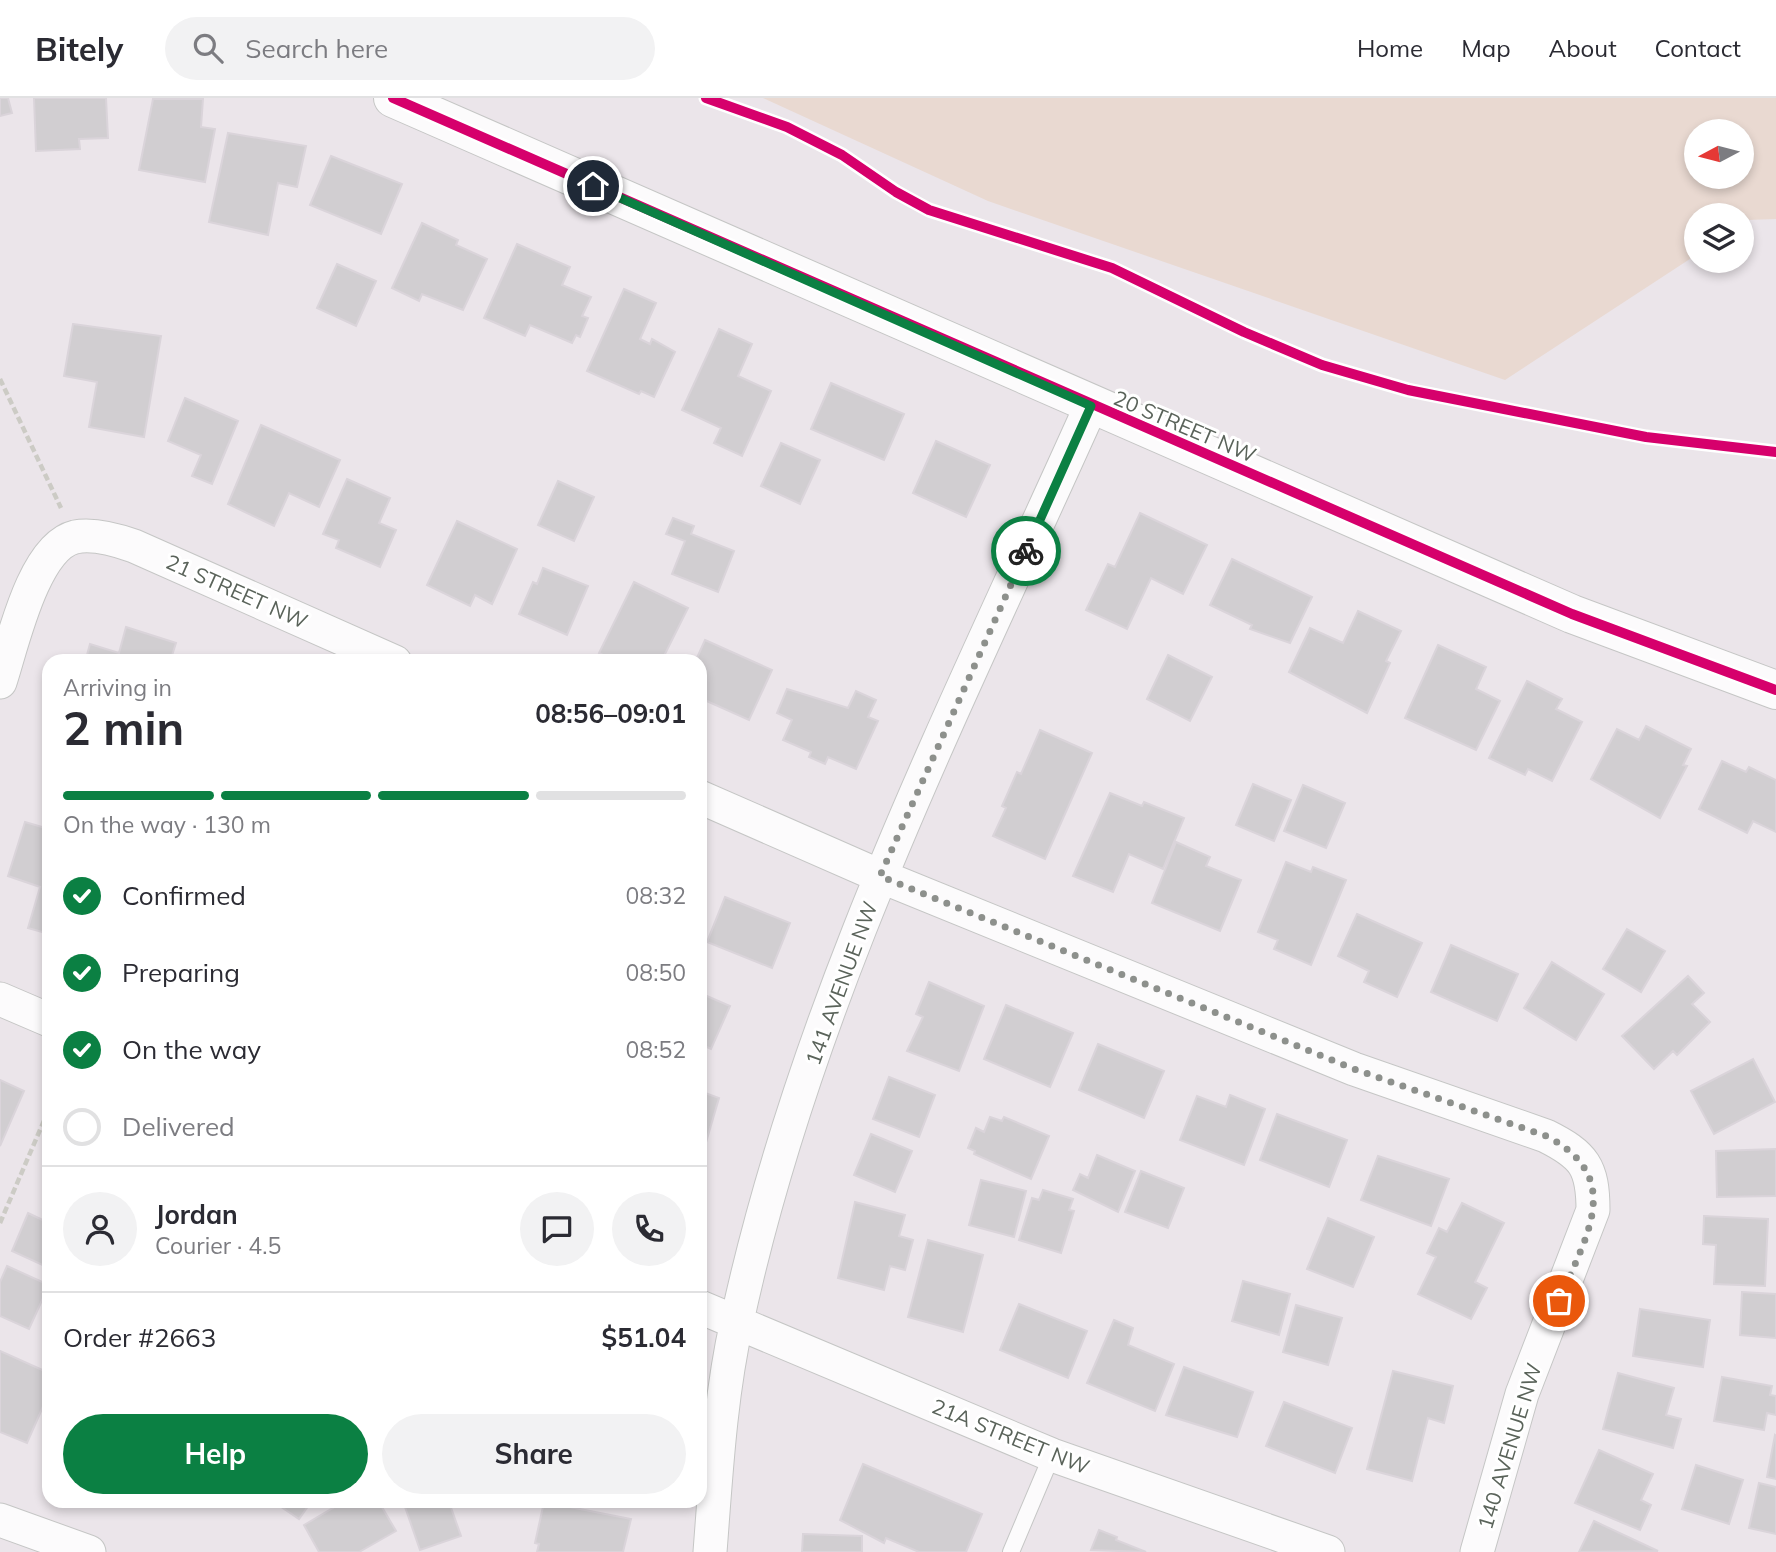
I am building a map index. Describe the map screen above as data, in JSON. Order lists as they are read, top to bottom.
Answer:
{
  "streets": {
    "street": [
      "20 STREET NW",
      "21 STREET NW",
      "141 AVENUE NW",
      "21A STREET NW",
      "140 AVENUE NW"
    ]
  },
  "crossings": [
    ["20 STREET NW", "141 AVENUE NW"],
    ["141 AVENUE NW", "21A STREET NW"],
    ["141 AVENUE NW", "140 AVENUE NW"]
  ],
  "north": "left",
  "page": {
    "header": "Bitely",
    "search": "Search here",
    "nav": [
      "Home",
      "Map",
      "About",
      "Contact"
    ],
    "heading": ["2 min", "Arriving in", "08:56–09:01"],
    "panel": [
      "Jordan",
      "Courier · 4.5",
      "Order #2663",
      "$51.04"
    ],
    "bar": "On the way · 130 m",
    "list": [
      ["Confirmed", "08:32"],
      ["Preparing", "08:50"],
      ["On the way", "08:52"],
      "Delivered"
    ],
    "buttons": ["Help", "Share"]
  }
}
